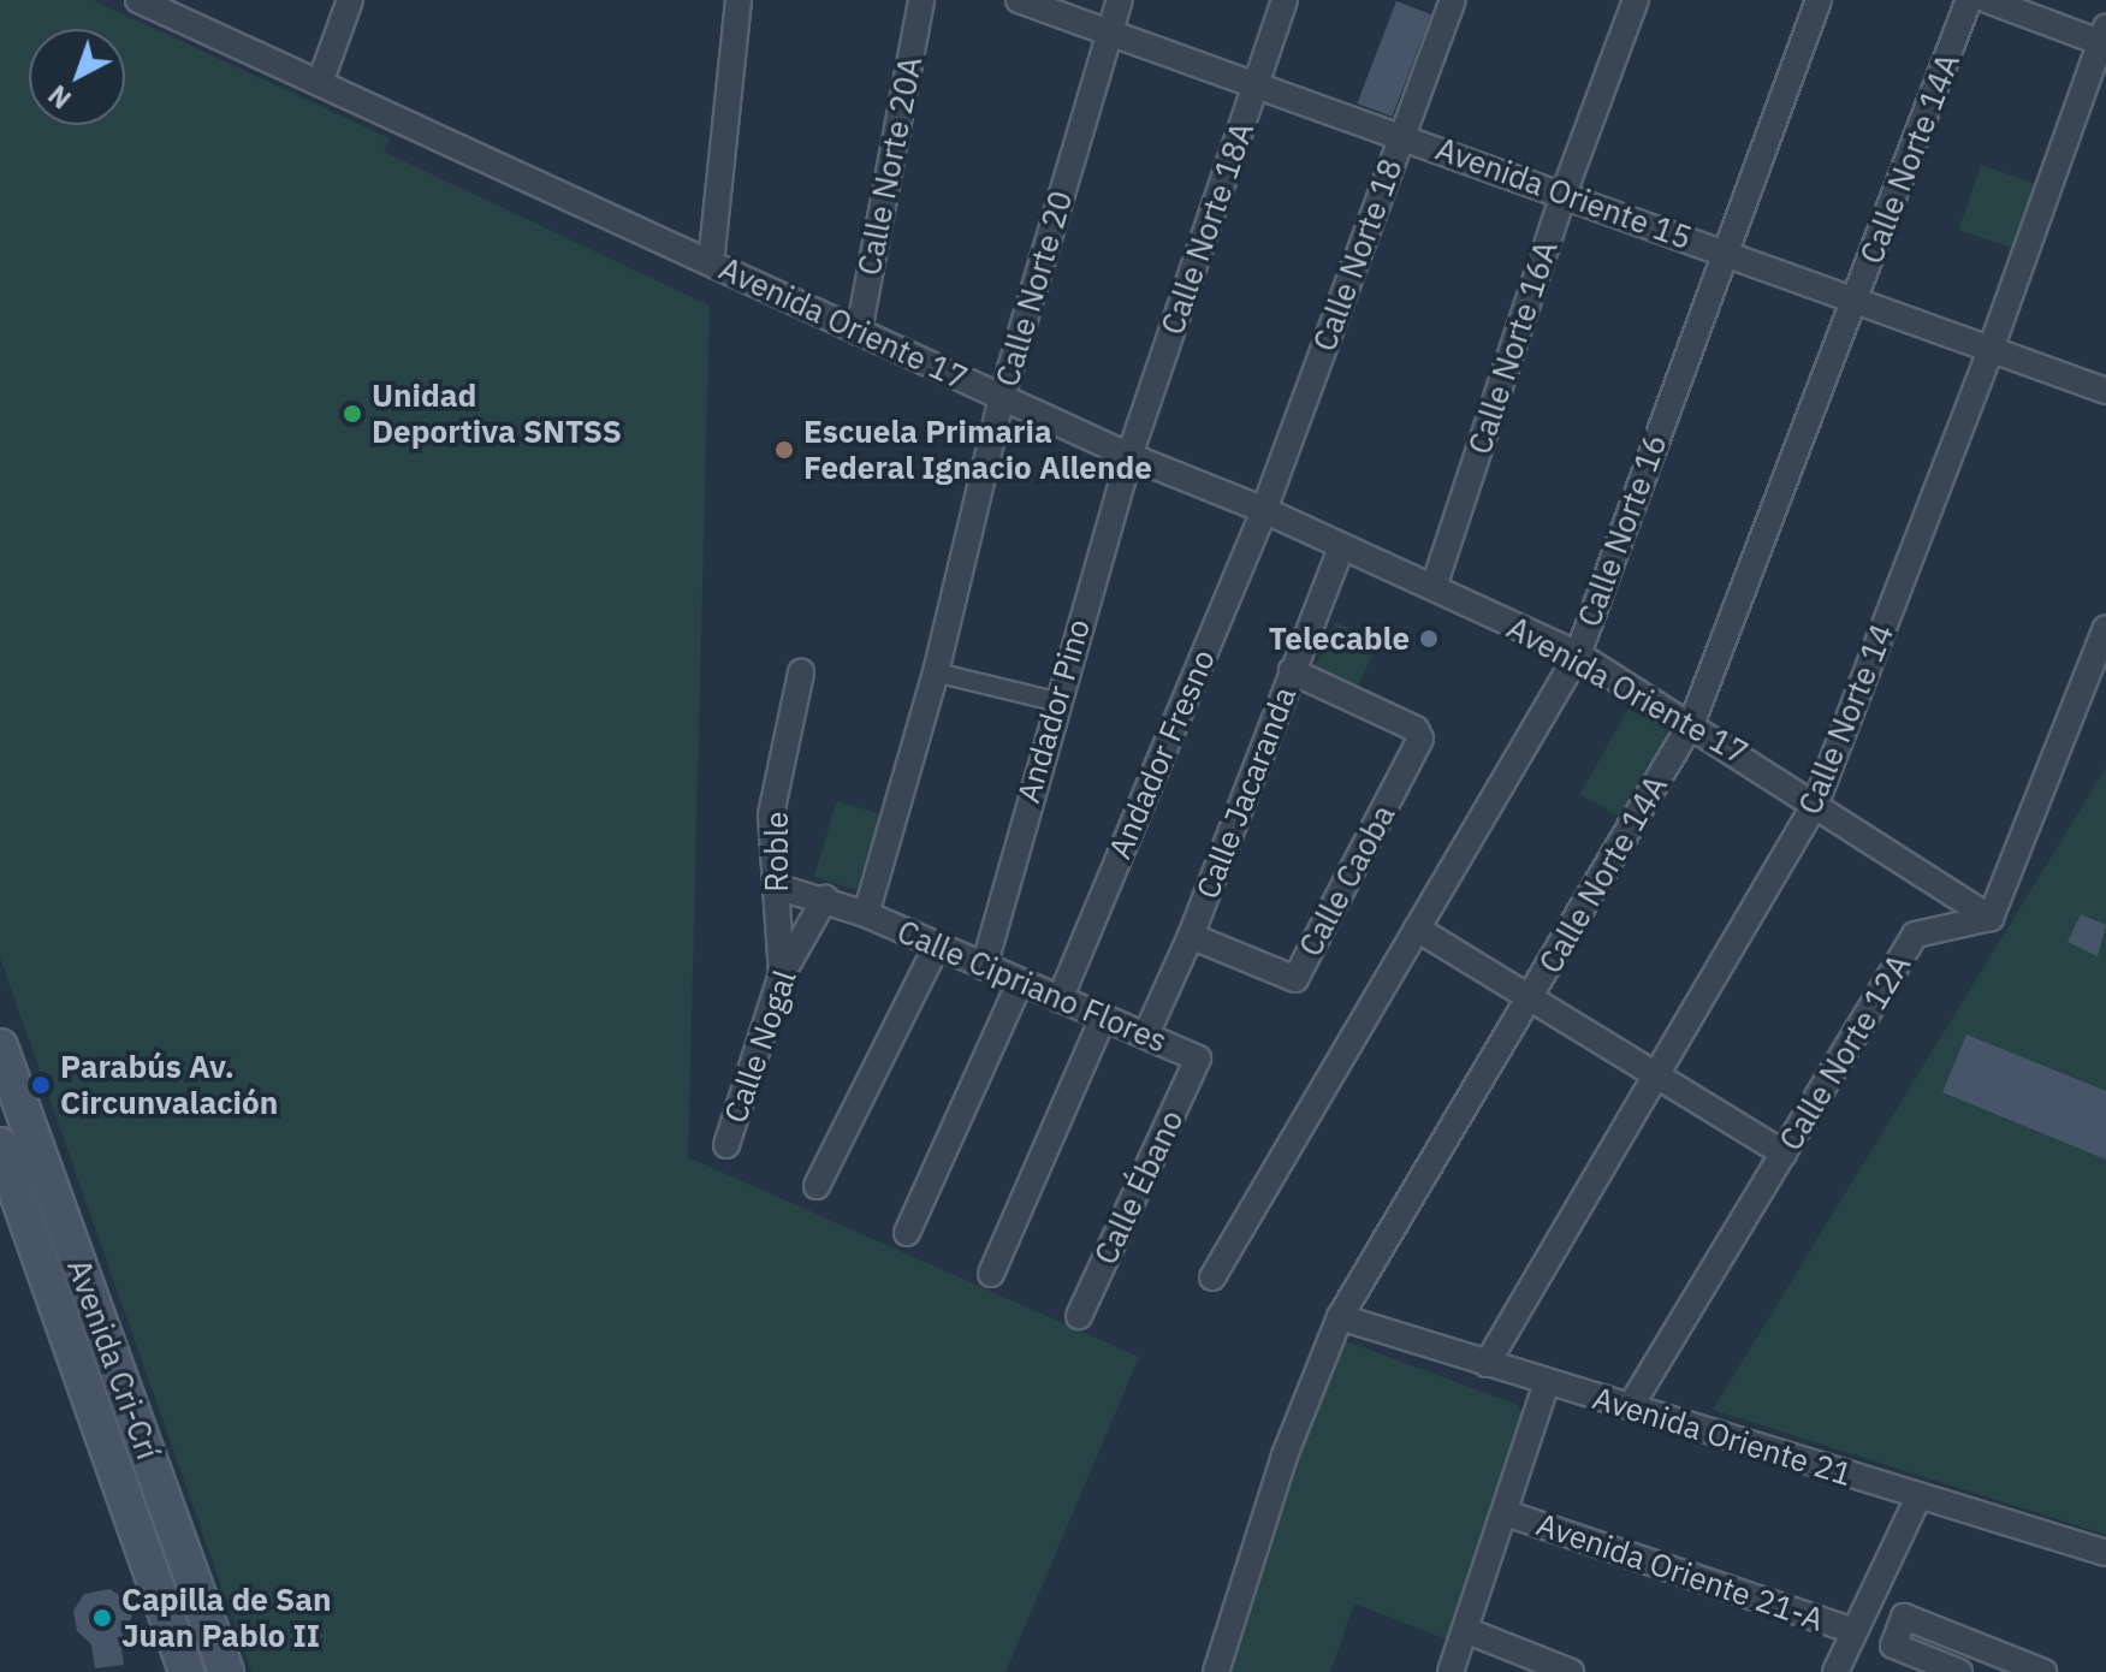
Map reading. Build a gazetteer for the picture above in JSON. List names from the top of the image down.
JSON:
{
  "streets": {
    "main road": ["Avenida Cri-Crí"],
    "street": [
      "Calle Norte 14A",
      "Calle Norte 20A",
      "Avenida Oriente 15",
      "Calle Norte 18A",
      "Calle Norte 18",
      "Calle Norte 20",
      "Avenida Oriente 17",
      "Calle Norte 16A",
      "Calle Norte 16",
      "Andador Pino",
      "Calle Norte 14",
      "Andador Fresno",
      "Calle Jacaranda",
      "Roble",
      "Calle Caoba",
      "Calle Cipriano Flores",
      "Calle Nogal",
      "Calle Norte 12A",
      "Calle Ébano",
      "Avenida Oriente 21",
      "Avenida Oriente 21-A"
    ]
  },
  "crossings": [
    ["Calle Norte 14A", "Avenida Oriente 15"],
    ["Calle Norte 14A", "Avenida Oriente 17"],
    ["Calle Norte 14A", "Avenida Oriente 21"],
    ["Calle Norte 20A", "Avenida Oriente 17"],
    ["Avenida Oriente 15", "Calle Norte 18A"],
    ["Avenida Oriente 15", "Calle Norte 18"],
    ["Avenida Oriente 15", "Calle Norte 20"],
    ["Avenida Oriente 15", "Calle Norte 16A"],
    ["Avenida Oriente 15", "Calle Norte 16"],
    ["Avenida Oriente 15", "Calle Norte 14"],
    ["Calle Norte 18A", "Avenida Oriente 17"],
    ["Calle Norte 18A", "Andador Pino"],
    ["Calle Norte 18", "Avenida Oriente 17"],
    ["Calle Norte 18", "Andador Fresno"],
    ["Calle Norte 20", "Avenida Oriente 17"],
    ["Calle Norte 20", "Calle Cipriano Flores"],
    ["Avenida Oriente 17", "Calle Norte 16A"],
    ["Avenida Oriente 17", "Calle Norte 16"],
    ["Avenida Oriente 17", "Andador Pino"],
    ["Avenida Oriente 17", "Calle Norte 14"],
    ["Avenida Oriente 17", "Andador Fresno"],
    ["Avenida Oriente 17", "Calle Jacaranda"],
    ["Avenida Oriente 17", "Calle Norte 12A"],
    ["Andador Pino", "Calle Cipriano Flores"],
    ["Calle Norte 14", "Avenida Oriente 21"],
    ["Andador Fresno", "Calle Cipriano Flores"],
    ["Calle Jacaranda", "Calle Caoba"],
    ["Calle Jacaranda", "Calle Cipriano Flores"],
    ["Roble", "Calle Cipriano Flores"],
    ["Roble", "Calle Nogal"],
    ["Calle Cipriano Flores", "Calle Nogal"],
    ["Calle Cipriano Flores", "Calle Ébano"],
    ["Calle Norte 12A", "Avenida Oriente 21"]
  ],
  "places": [
    "Unidad Deportiva SNTSS",
    "Escuela Primaria Federal Ignacio Allende",
    "Telecable",
    "Parabús Av. Circunvalación",
    "Capilla de San Juan Pablo II"
  ],
  "north": "bottom left"
}
